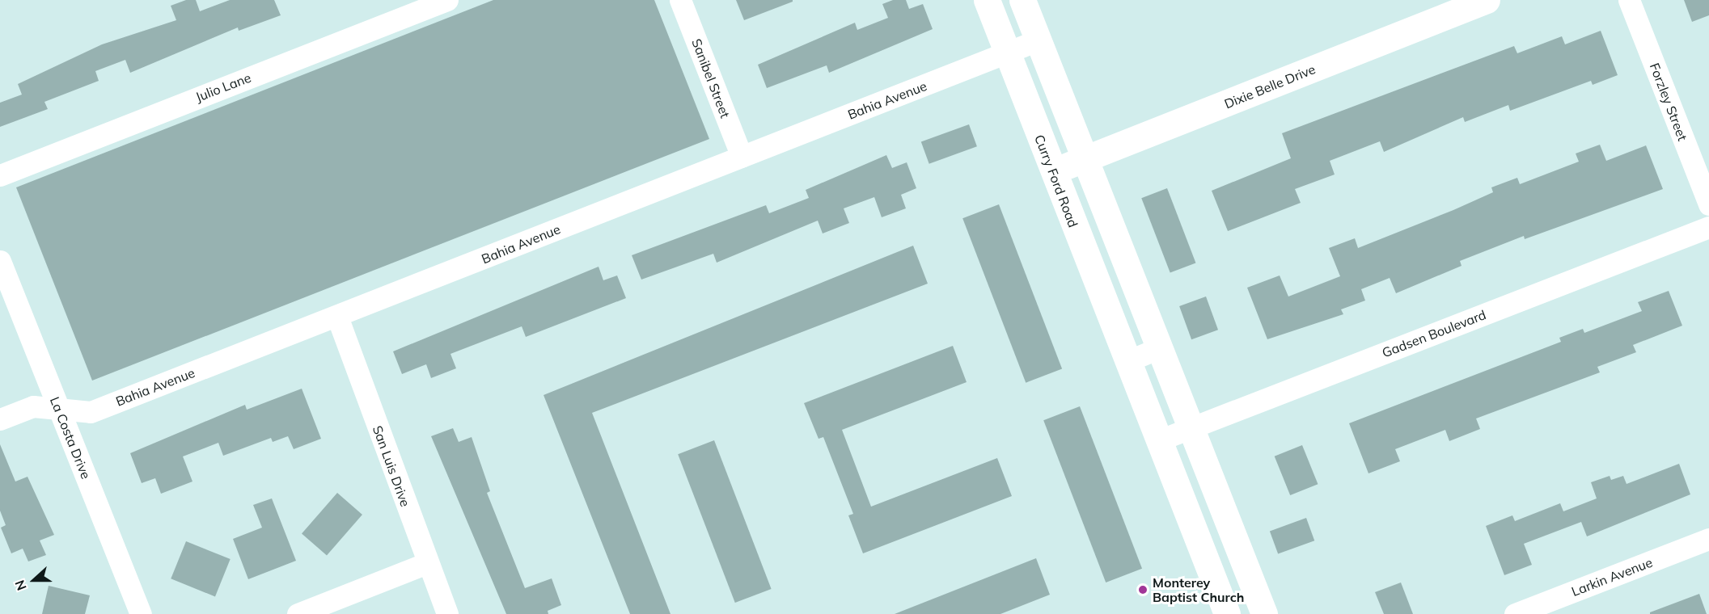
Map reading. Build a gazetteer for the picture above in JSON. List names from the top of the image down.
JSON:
{
  "streets": {
    "main road": ["Dixie Belle Drive", "Curry Ford Road"],
    "street": [
      "Sanibel Street",
      "Julio Lane",
      "Bahia Avenue",
      "Forzley Street",
      "Gadsen Boulevard",
      "La Costa Drive",
      "San Luis Drive",
      "Larkin Avenue"
    ]
  },
  "crossings": [
    ["Sanibel Street", "Bahia Avenue"],
    ["Dixie Belle Drive", "Curry Ford Road"],
    ["Bahia Avenue", "Curry Ford Road"],
    ["Bahia Avenue", "La Costa Drive"],
    ["Bahia Avenue", "San Luis Drive"],
    ["Curry Ford Road", "Gadsen Boulevard"]
  ],
  "places": ["Monterey Baptist Church"],
  "north": "left"
}
